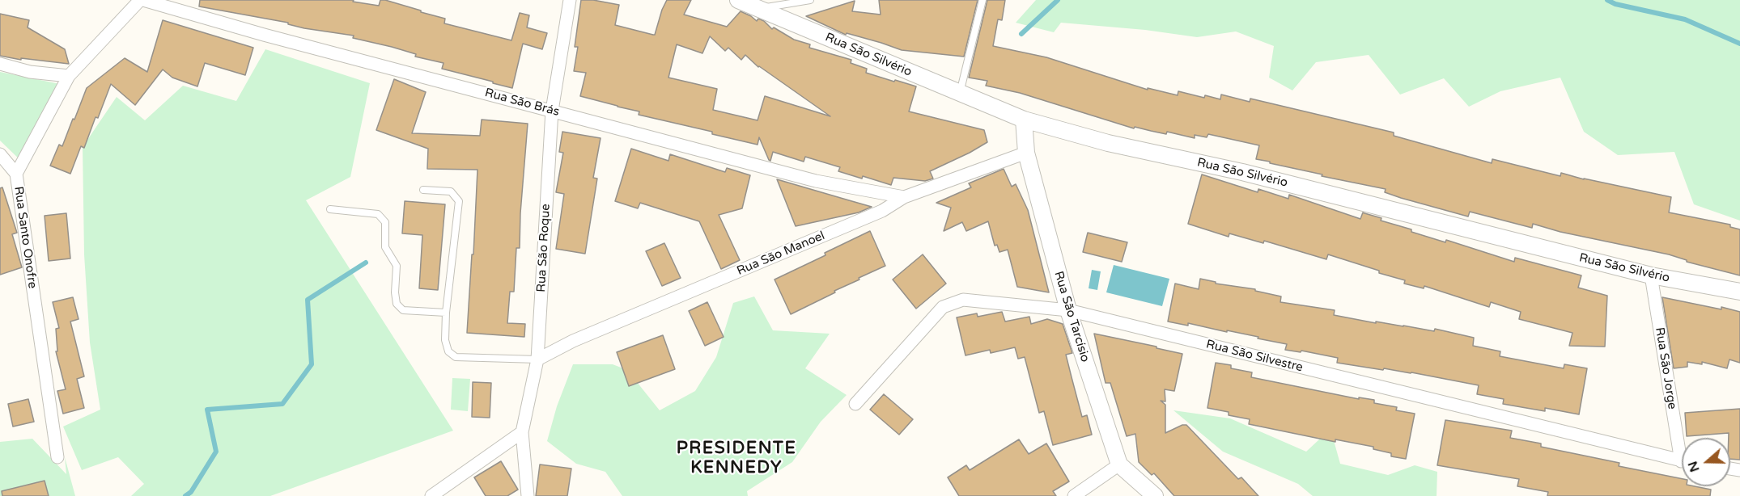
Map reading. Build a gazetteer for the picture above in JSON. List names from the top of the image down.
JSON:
{
  "streets": {
    "street": [
      "Rua São Silvério",
      "Rua São Brás",
      "Rua Santo Onofre",
      "Rua São Roque",
      "Rua São Manoel",
      "Rua São Tarcísio",
      "Rua São Silvestre",
      "Rua São Jorge"
    ]
  },
  "crossings": [
    ["Rua São Silvério", "Rua São Tarcísio"],
    ["Rua São Silvério", "Rua São Jorge"],
    ["Rua São Brás", "Rua Santo Onofre"],
    ["Rua São Brás", "Rua São Roque"],
    ["Rua São Brás", "Rua São Manoel"],
    ["Rua São Roque", "Rua São Manoel"],
    ["Rua São Manoel", "Rua São Tarcísio"],
    ["Rua São Tarcísio", "Rua São Silvestre"]
  ],
  "districts": ["PRESIDENTE KENNEDY"],
  "north": "left"
}
